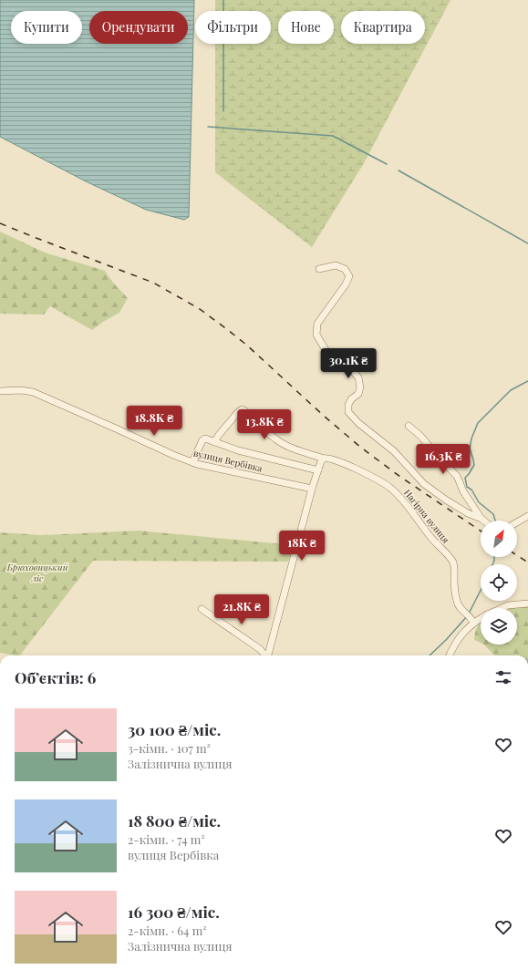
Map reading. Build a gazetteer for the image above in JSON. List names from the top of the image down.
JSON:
{
  "streets": {
    "street": ["вулиця Вербівка", "Нагірна вулиця"]
  },
  "parks": ["Брюховицький ліс"],
  "north": "top right",
  "page": {
    "chip": [
      "Купити",
      "Орендувати",
      "Фільтри",
      "Нове",
      "Квартира"
    ],
    "price": [
      "30.1K ₴",
      "18.8K ₴",
      "13.8K ₴",
      "16.3K ₴",
      "18K ₴",
      "21.8K ₴"
    ],
    "heading": "Об’єктів: 6",
    "list": [
      {
        "name": "30 100 ₴/міс.",
        "note": "3-кімн. · 107 m² · Залізнична вулиця"
      },
      {
        "name": "18 800 ₴/міс.",
        "note": "2-кімн. · 74 m² · вулиця Вербівка"
      },
      {
        "name": "16 300 ₴/міс.",
        "note": "2-кімн. · 64 m² · Залізнична вулиця"
      }
    ]
  }
}
